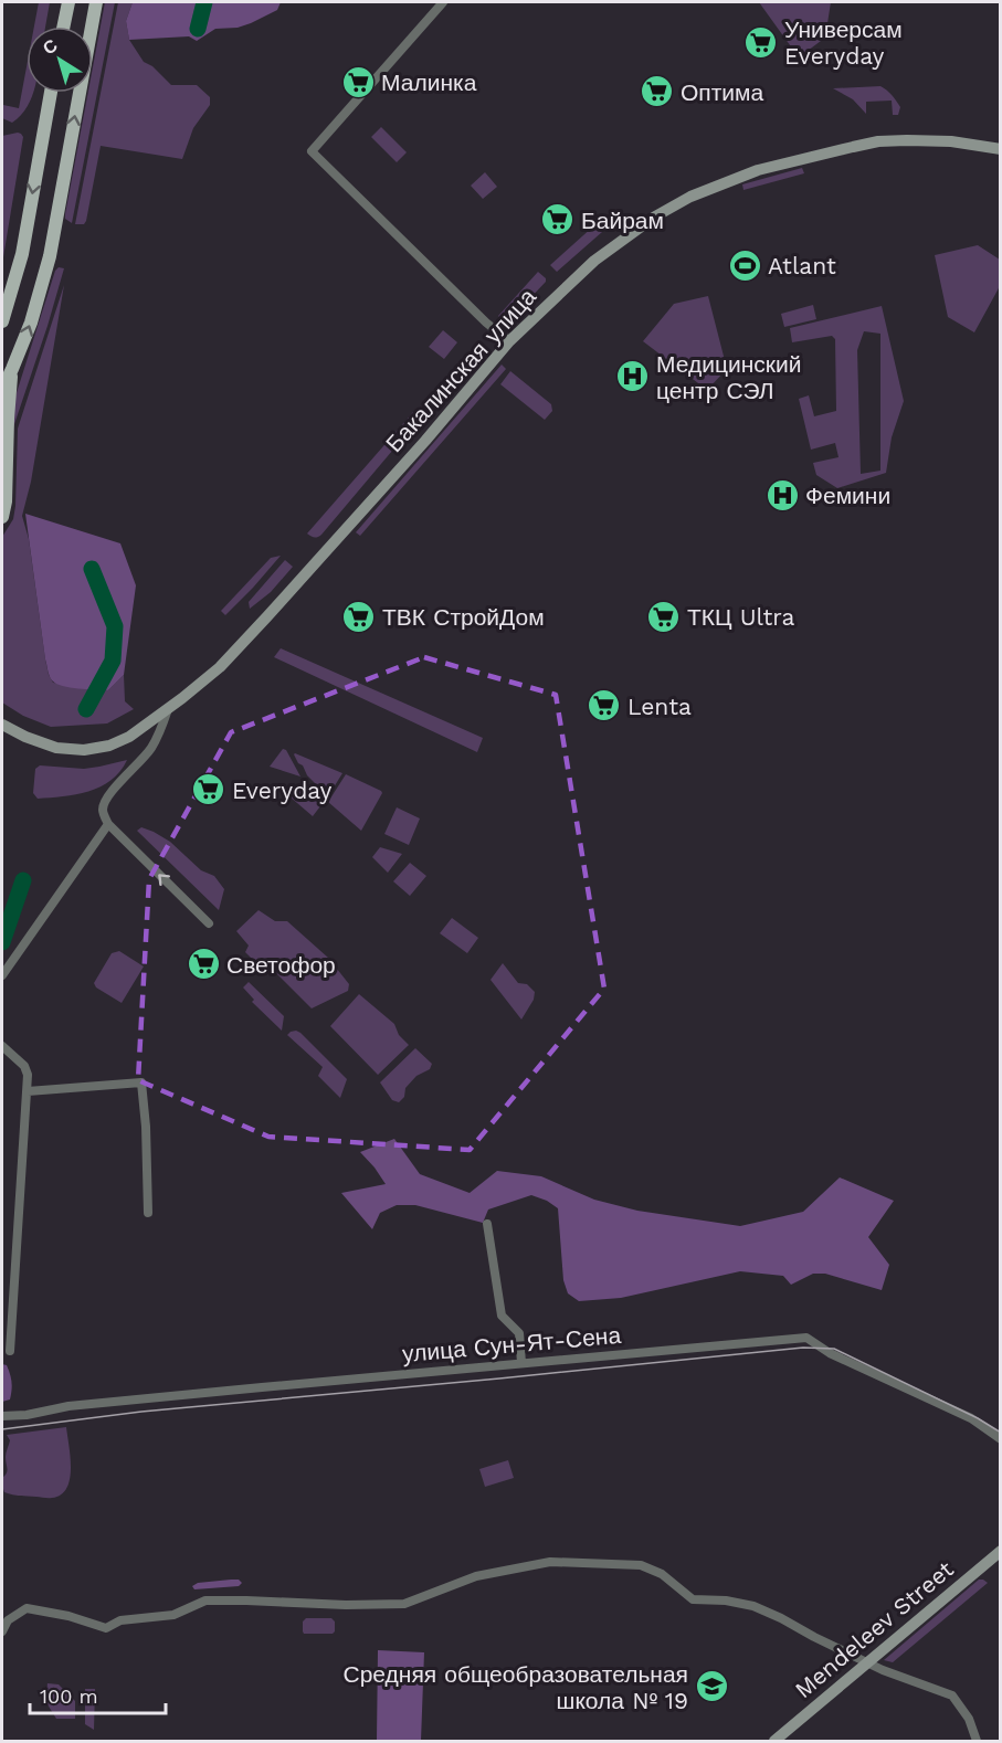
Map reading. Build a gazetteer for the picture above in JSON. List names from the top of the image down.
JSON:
{
  "streets": {
    "main road": ["Бакалинская улица", "Mendeleev Street"],
    "street": ["улица Сун-Ят-Сена"]
  },
  "places": {
    "supermarket": [
      "Универсам Everyday",
      "Малинка",
      "Оптима",
      "Байрам",
      "ТВК СтройДом",
      "ТКЦ Ultra",
      "Lenta",
      "Everyday",
      "Светофор"
    ],
    "sports": ["Atlant"],
    "hospital": ["Медицинский центр СЭЛ", "Фемини"],
    "school or university": ["Средняя общеобразовательная школа № 19"]
  },
  "scale_bar": "100 m",
  "north": "top left"
}
